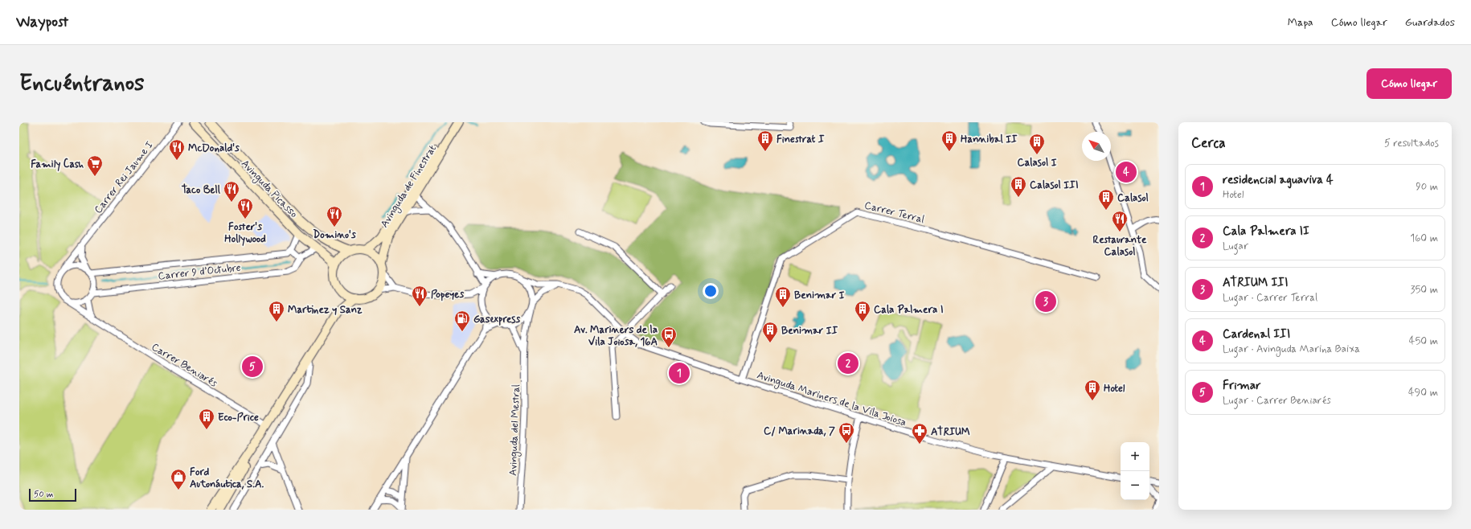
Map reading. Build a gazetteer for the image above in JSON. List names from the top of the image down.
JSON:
{
  "streets": {
    "main road": ["Avinguda de Finestrat", "Avinguda Picasso"],
    "street": [
      "Carrer Rei Jaume I",
      "Carrer Terral",
      "Carrer 9 d’Octubre",
      "Carrer Beniarés",
      "Avinguda Mariners de la Vila Joiosa",
      "Avinguda del Mestral"
    ]
  },
  "crossings": [
    ["Carrer Rei Jaume I", "Carrer 9 d’Octubre"],
    ["Carrer Rei Jaume I", "Carrer Beniarés"],
    ["Avinguda de Finestrat", "Avinguda Picasso"],
    ["Avinguda Picasso", "Carrer 9 d’Octubre"],
    ["Carrer Terral", "Avinguda Mariners de la Vila Joiosa"],
    ["Carrer 9 d’Octubre", "Carrer Beniarés"],
    ["Avinguda Mariners de la Vila Joiosa", "Avinguda del Mestral"]
  ],
  "places": {
    "building": [
      "Finestrat I",
      "Hannibal II",
      "Calasol I",
      "Calasol III",
      "Calasol",
      "Benimar I",
      "Martinez y Sanz",
      "Cala Palmera I",
      "Benimar II",
      "Hotel",
      "Eco-Price"
    ],
    "restaurant": [
      "McDonald's",
      "Taco Bell",
      "Foster's Hollywood",
      "Domino's",
      "Restaurante Calasol",
      "Popeyes"
    ],
    "supermarket": ["Family Cash"],
    "fuel station": ["Gasexpress"],
    "bus stop": ["Av. Mariners de la Vila Joiosa, 16A", "C/ Marinada, 7"],
    "pharmacy": ["ATRIUM"],
    "shop": ["Ford Autonáutica, S.A."]
  },
  "scale_bar": "50 m",
  "north": "top left",
  "page": {
    "header": "Waypost",
    "nav": ["Mapa", "Cómo llegar", "Guardados"],
    "buttons": "Cómo llegar",
    "title": "Encuéntranos",
    "heading": ["Cerca", "5 resultados"],
    "pins": [
      "4",
      "3",
      "2",
      "5",
      "1"
    ],
    "list": [
      {
        "mark": "1",
        "name": "residencial aguaviva 4",
        "note": "Hotel",
        "value": "90 m"
      },
      {
        "mark": "2",
        "name": "Cala Palmera II",
        "note": "Lugar",
        "value": "160 m"
      },
      {
        "mark": "3",
        "name": "ATRIUM III",
        "note": "Lugar · Carrer Terral",
        "value": "350 m"
      },
      {
        "mark": "4",
        "name": "Cardenal III",
        "note": "Lugar · Avinguda Marina Baixa",
        "value": "450 m"
      },
      {
        "mark": "5",
        "name": "Frimar",
        "note": "Lugar · Carrer Beniarés",
        "value": "490 m"
      }
    ],
    "map_buttons": ["+", "−"],
    "scale": "50 m"
  }
}
